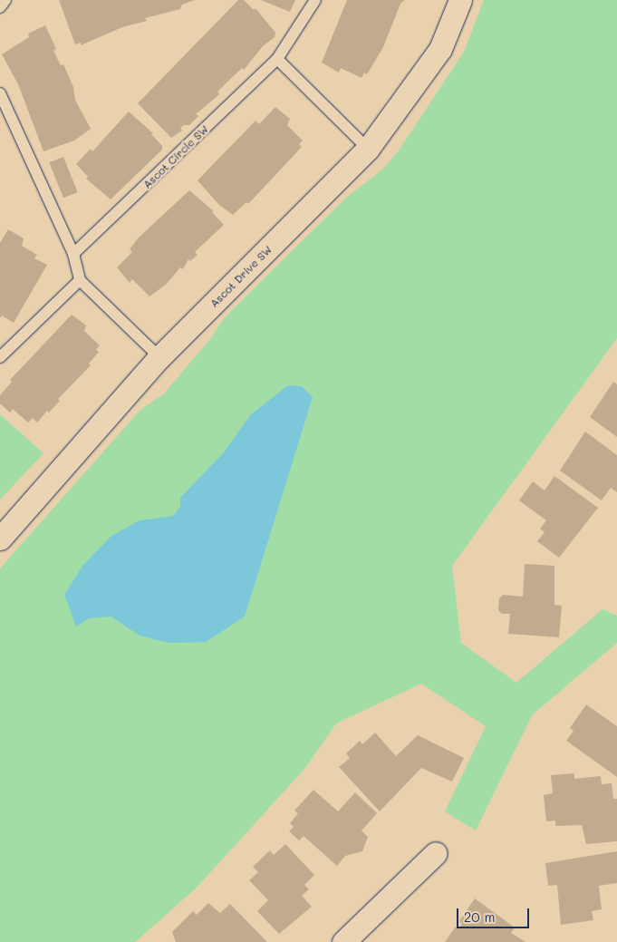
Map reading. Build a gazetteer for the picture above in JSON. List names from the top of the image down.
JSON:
{
  "streets": {
    "street": ["Ascot Drive SW"],
    "lane": ["Ascot Circle SW"]
  },
  "scale_bar": "20 m"
}
